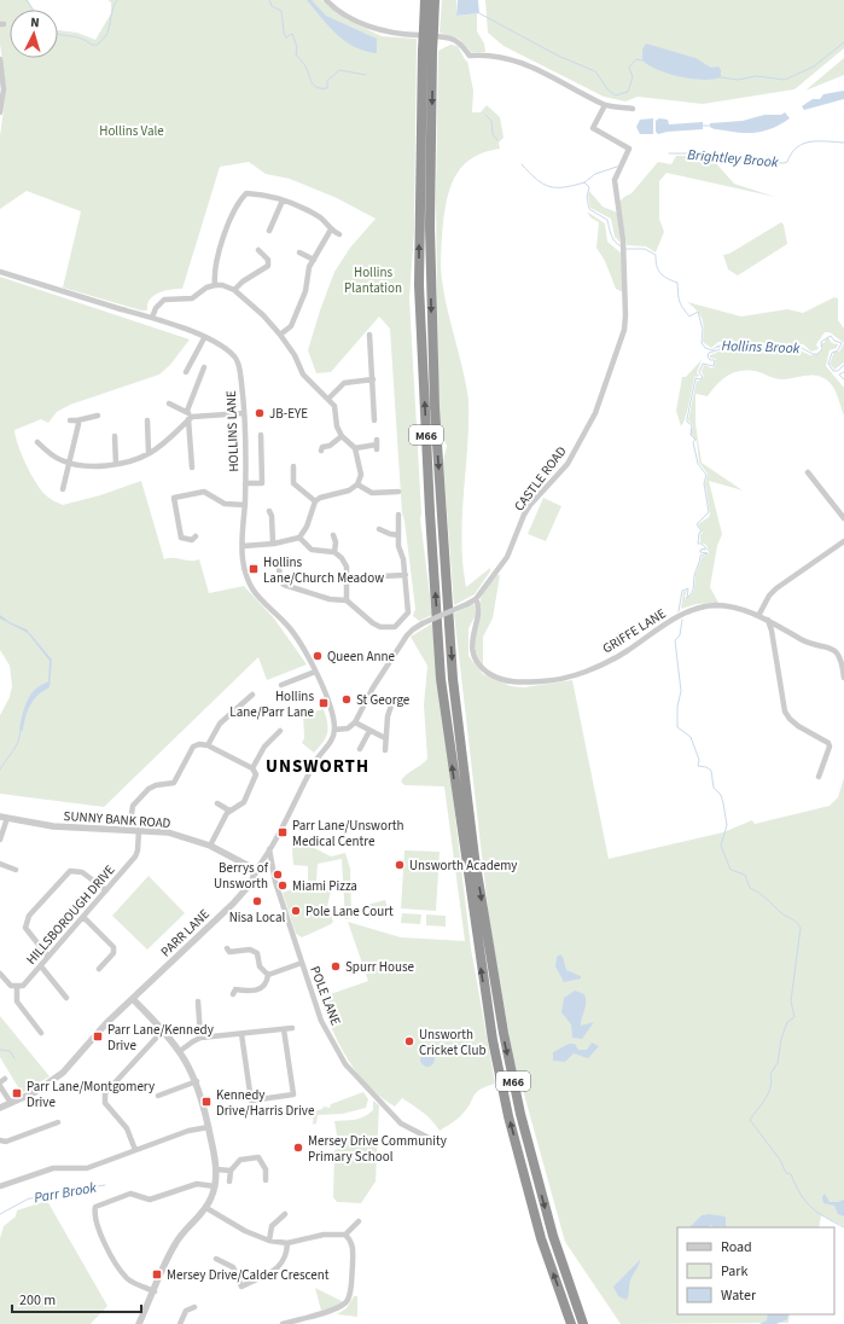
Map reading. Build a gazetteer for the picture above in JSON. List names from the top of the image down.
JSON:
{
  "streets": {
    "highway": ["M66"],
    "street": [
      "HOLLINS LANE",
      "CASTLE ROAD",
      "GRIFFE LANE",
      "SUNNY BANK ROAD",
      "HILLSBOROUGH DRIVE",
      "PARR LANE",
      "POLE LANE"
    ]
  },
  "crossings": [
    ["HOLLINS LANE", "PARR LANE"],
    ["CASTLE ROAD", "GRIFFE LANE"],
    ["SUNNY BANK ROAD", "HILLSBOROUGH DRIVE"],
    ["SUNNY BANK ROAD", "PARR LANE"],
    ["PARR LANE", "POLE LANE"]
  ],
  "districts": ["UNSWORTH"],
  "water": ["Brightley Brook", "Hollins Brook", "Parr Brook"],
  "parks": ["Hollins Vale", "Hollins Plantation"],
  "places": {
    "other": [
      "JB-EYE",
      "Queen Anne",
      "St George",
      "Unsworth Academy",
      "Berrys of Unsworth",
      "Miami Pizza",
      "Nisa Local",
      "Pole Lane Court",
      "Spurr House",
      "Unsworth Cricket Club",
      "Mersey Drive Community Primary School"
    ],
    "transit": [
      "Hollins Lane/Church Meadow",
      "Hollins Lane/Parr Lane",
      "Parr Lane/Unsworth Medical Centre",
      "Parr Lane/Kennedy Drive",
      "Parr Lane/Montgomery Drive",
      "Kennedy Drive/Harris Drive",
      "Mersey Drive/Calder Crescent"
    ]
  },
  "legend": ["Road", "Park", "Water"],
  "scale_bar": "200 m",
  "north": "top"
}
